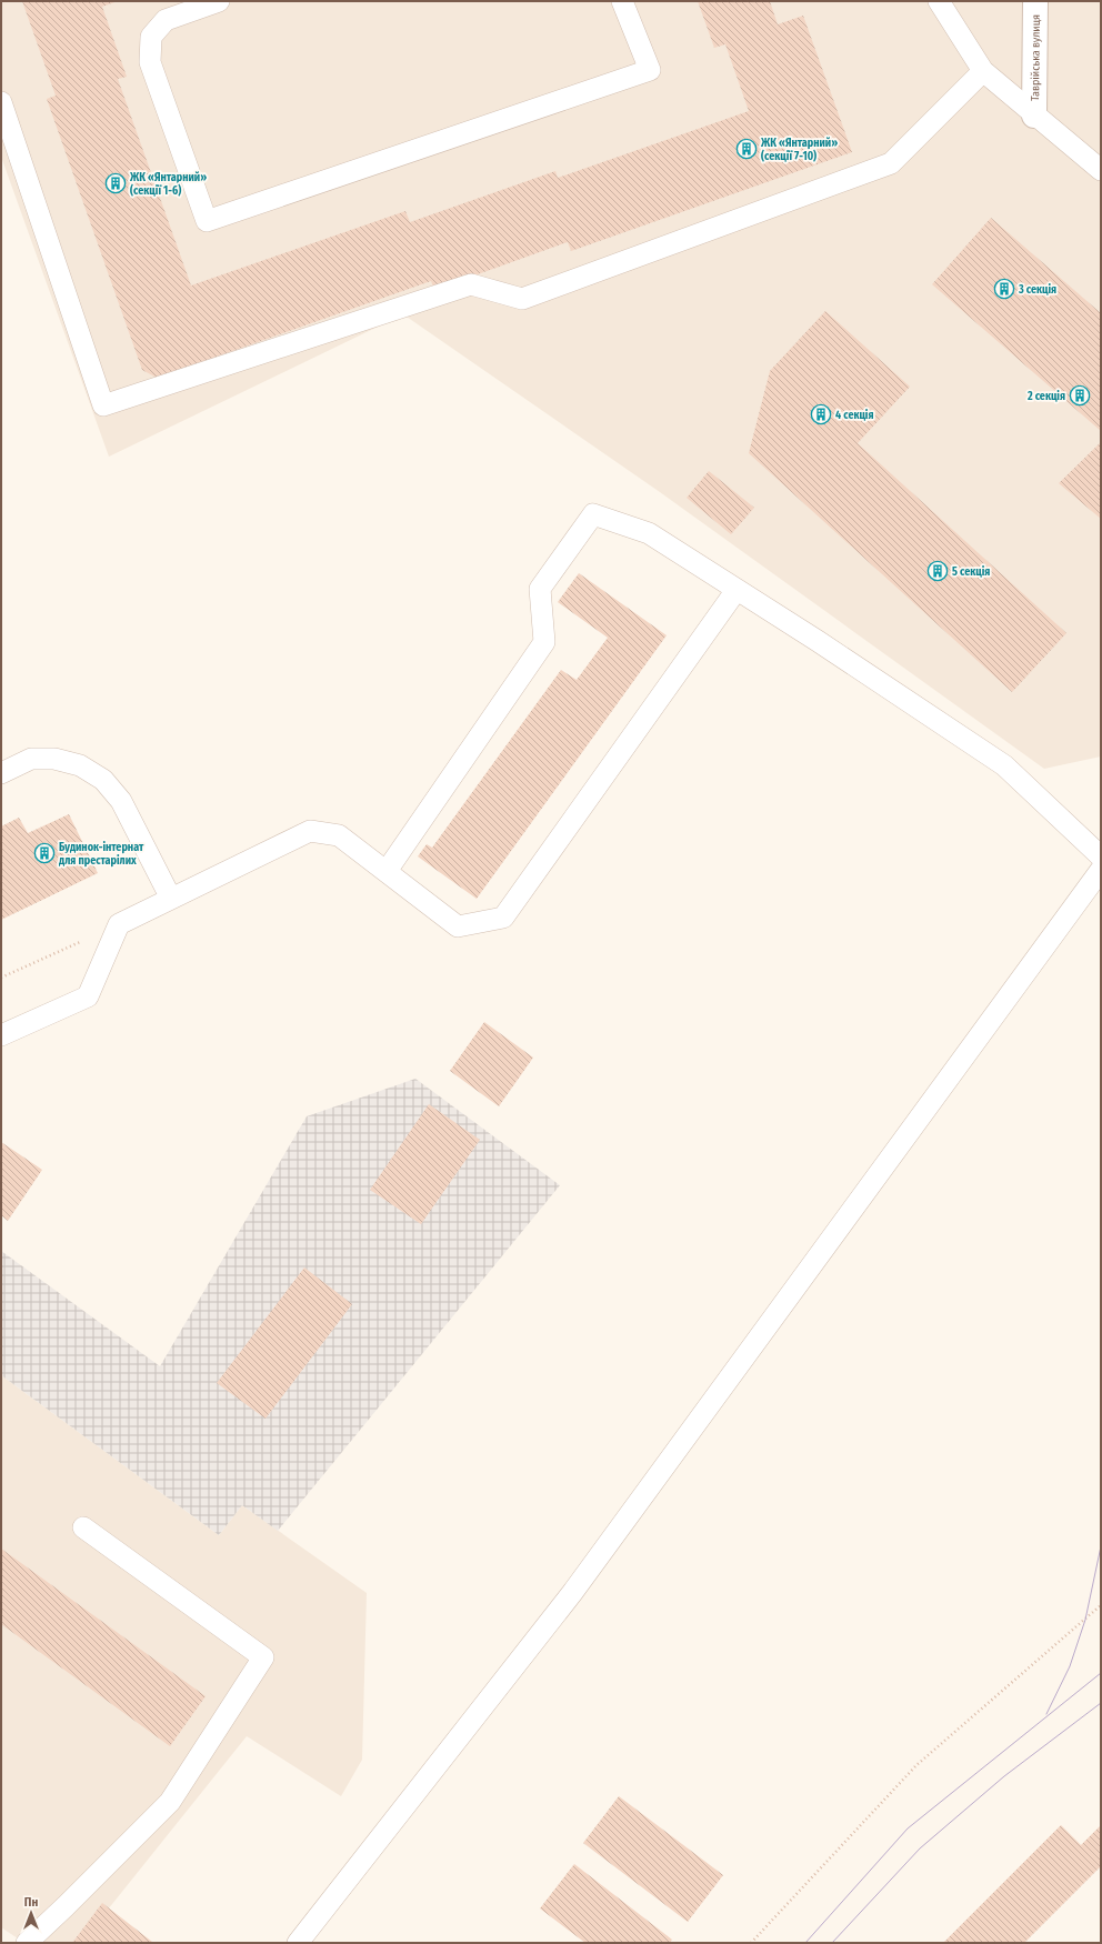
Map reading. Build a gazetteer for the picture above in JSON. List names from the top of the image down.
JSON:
{
  "streets": {
    "street": ["Таврійська вулиця"]
  },
  "places": {
    "building": [
      "ЖК «Янтарний» (секції 7-10)",
      "ЖК «Янтарний» (секції 1-6)",
      "3 секція",
      "2 секція",
      "4 секція",
      "5 секція",
      "Будинок-інтернат для престарілих"
    ]
  },
  "north": "top"
}
